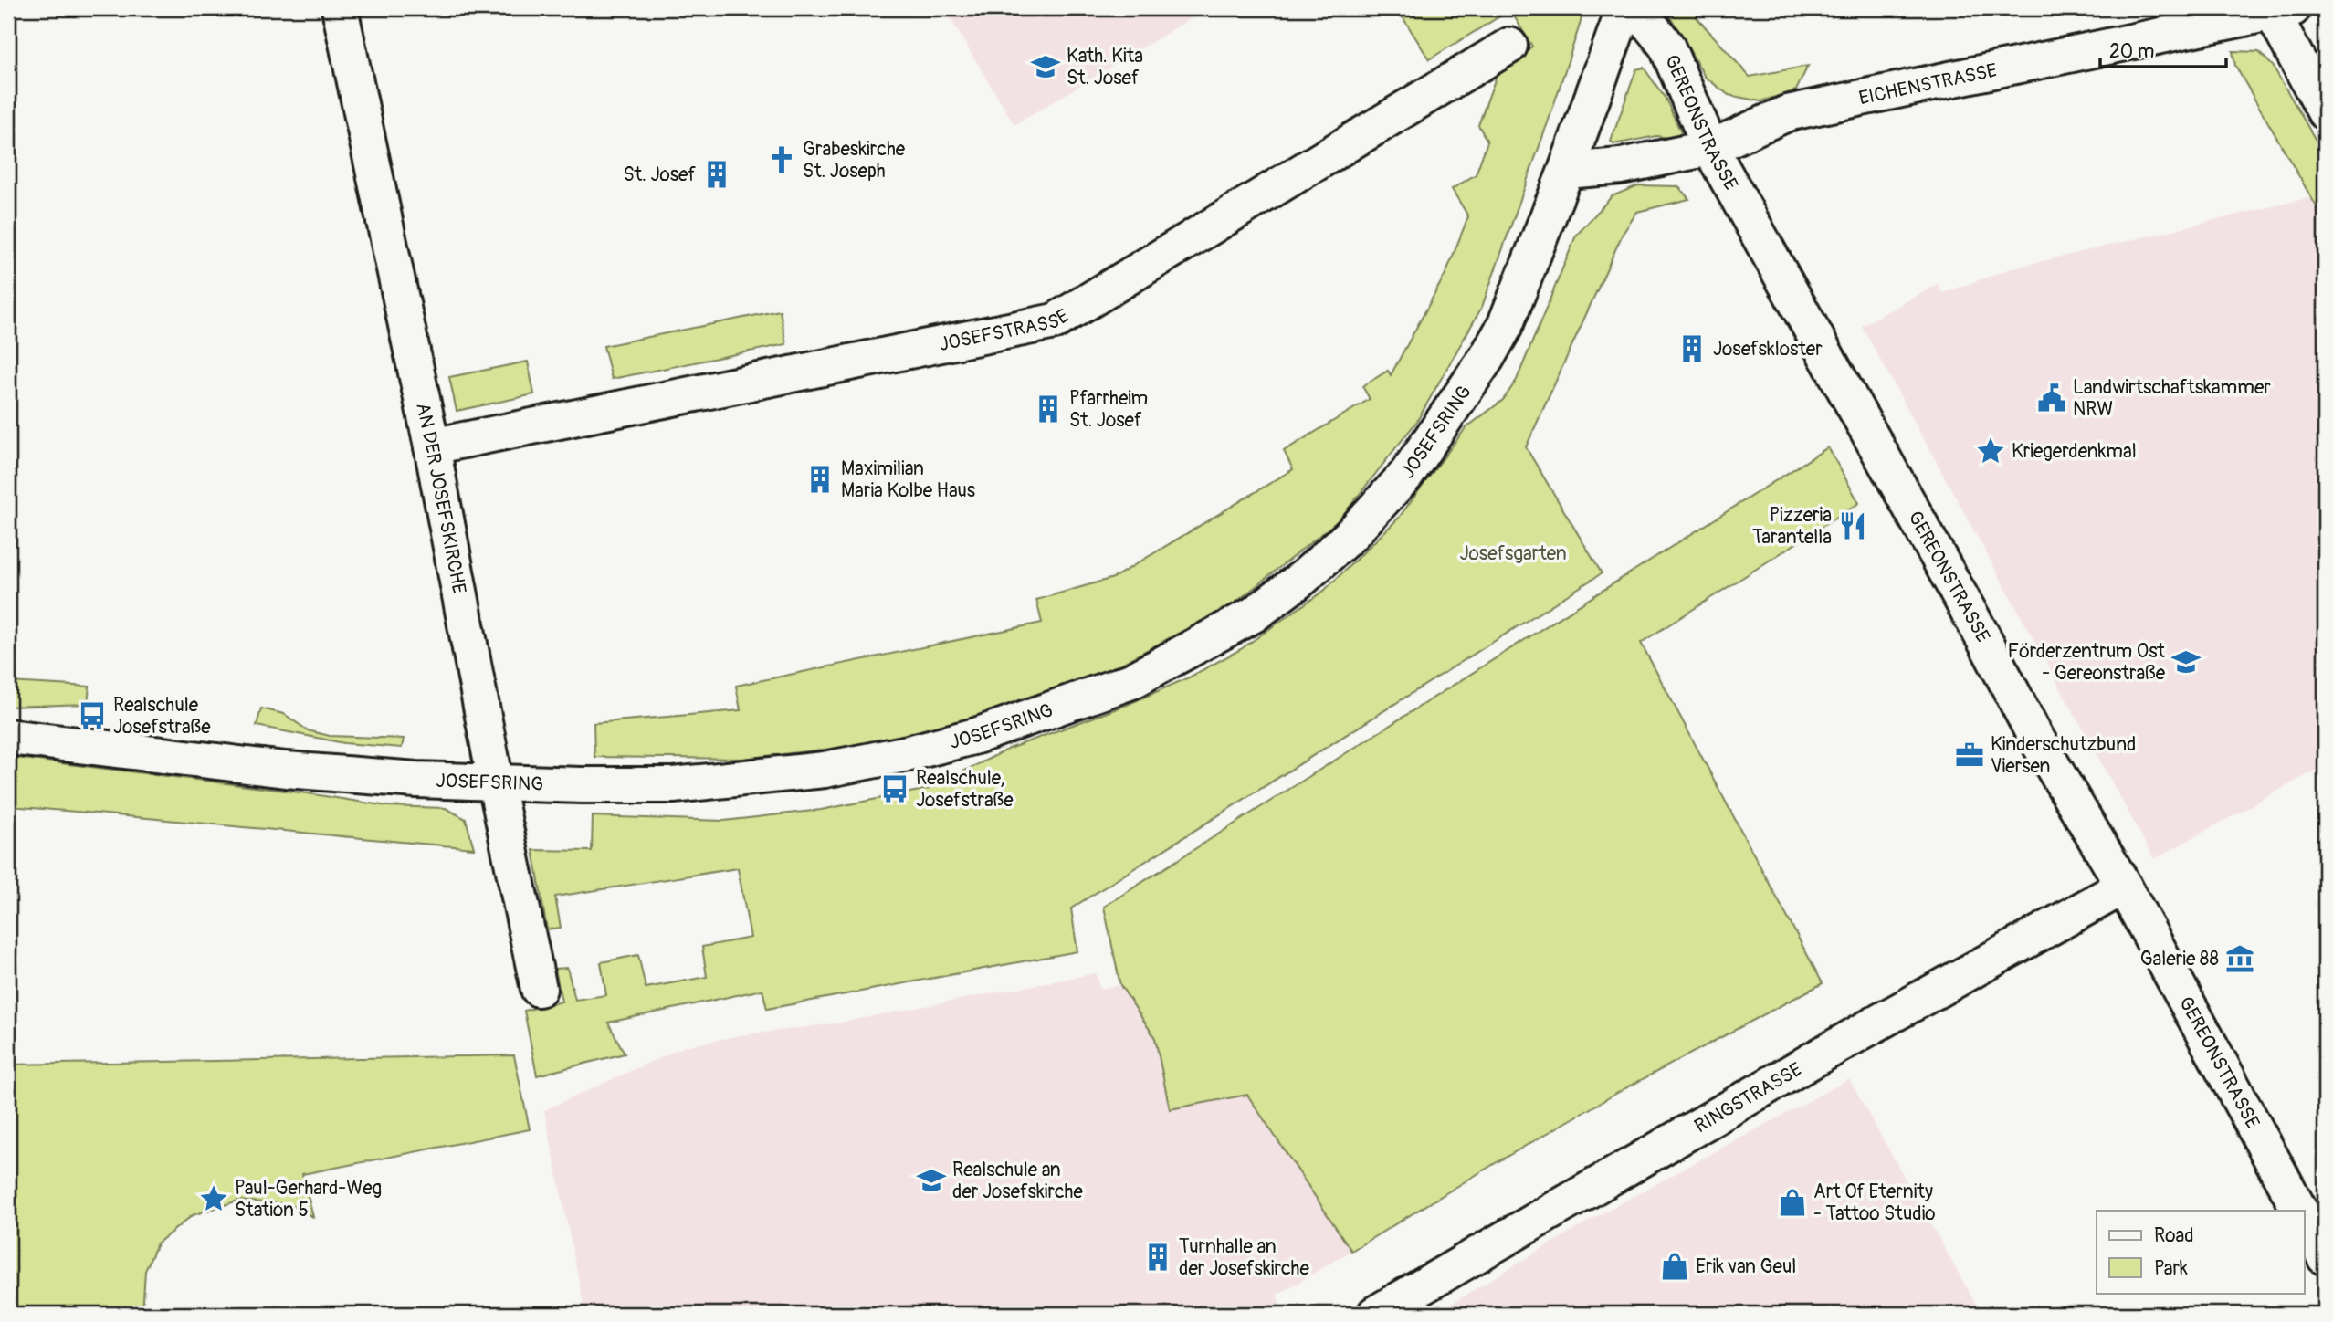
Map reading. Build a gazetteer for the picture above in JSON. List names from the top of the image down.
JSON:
{
  "streets": {
    "street": [
      "EICHENSTRASSE",
      "GEREONSTRASSE",
      "JOSEFSTRASSE",
      "JOSEFSRING",
      "AN DER JOSEFSKIRCHE",
      "RINGSTRASSE"
    ]
  },
  "crossings": [
    ["EICHENSTRASSE", "GEREONSTRASSE"],
    ["EICHENSTRASSE", "JOSEFSRING"],
    ["GEREONSTRASSE", "RINGSTRASSE"],
    ["JOSEFSTRASSE", "AN DER JOSEFSKIRCHE"],
    ["JOSEFSRING", "AN DER JOSEFSKIRCHE"]
  ],
  "parks": ["Josefsgarten"],
  "places": {
    "school or university": ["Kath. Kita St. Josef", "Förderzentrum Ost - Gereonstraße", "Realschule an der Josefskirche"],
    "church": ["Grabeskirche St. Joseph"],
    "building": [
      "St. Josef",
      "Josefskloster",
      "Pfarrheim St. Josef",
      "Maximilian Maria Kolbe Haus",
      "Turnhalle an der Josefskirche"
    ],
    "public building": ["Landwirtschaftskammer NRW"],
    "place": ["Kriegerdenkmal", "Paul-Gerhard-Weg Station 5"],
    "restaurant": ["Pizzeria Tarantella"],
    "bus stop": ["Realschule Josefstraße", "Realschule, Josefstraße"],
    "office": ["Kinderschutzbund Viersen"],
    "museum": ["Galerie 88"],
    "shop": ["Art Of Eternity - Tattoo Studio", "Erik van Geul"]
  },
  "legend": ["Road", "Park"],
  "scale_bar": "20 m"
}
